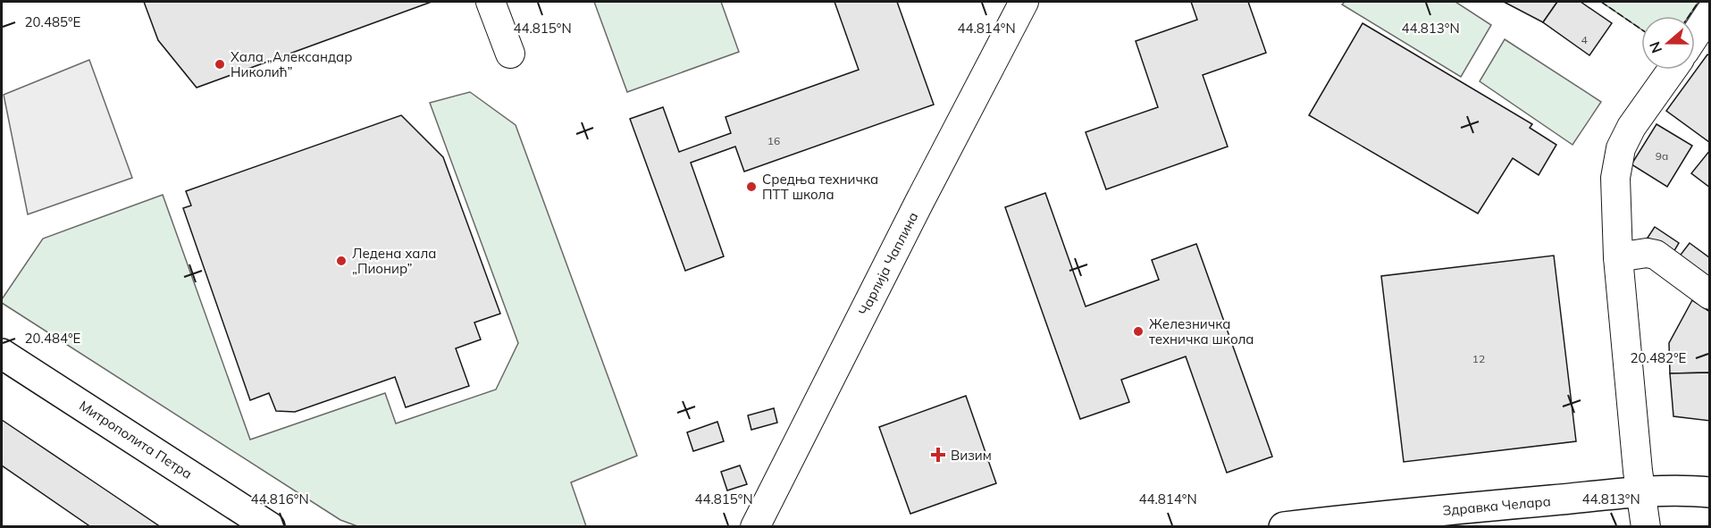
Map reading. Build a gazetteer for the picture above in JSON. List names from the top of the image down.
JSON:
{
  "streets": {
    "main road": ["Митрополита Петра", "Здравка Челара"],
    "street": ["Чарлија Чаплина"]
  },
  "places": {
    "other": [
      "Хала „Александар Николић”",
      "Средња техничка ПТТ школа",
      "Ледена хала „Пионир”",
      "Железничка техничка школа"
    ],
    "health": ["Визим"]
  },
  "house_numbers": [
    "4",
    "16",
    "9a",
    "12"
  ],
  "north": "left",
  "coordinates": [
    "20.485°E",
    "44.815°N",
    "44.814°N",
    "44.813°N",
    "20.484°E",
    "20.482°E",
    "44.816°N"
  ]
}
